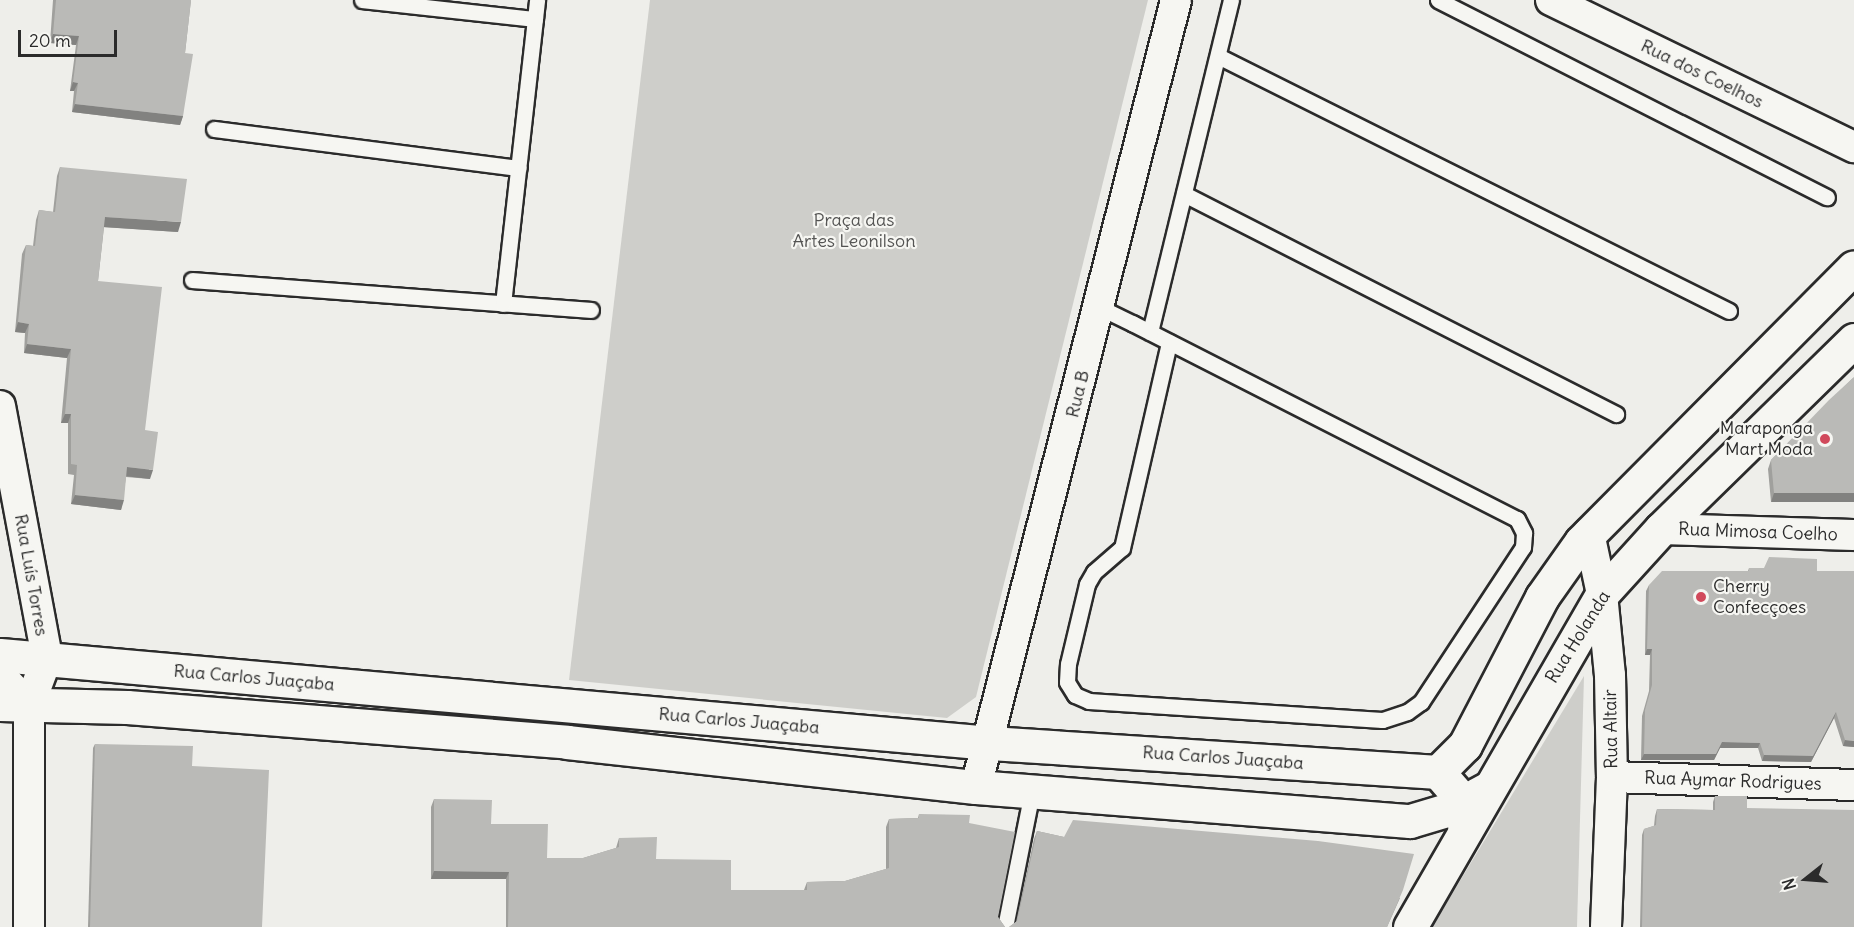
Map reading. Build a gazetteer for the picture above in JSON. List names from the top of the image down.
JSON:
{
  "streets": {
    "street": [
      "Rua dos Coelhos",
      "Rua B",
      "Rua Mimosa Coelho",
      "Rua Luís Torres",
      "Rua Holanda",
      "Rua Carlos Juaçaba",
      "Rua Altair",
      "Rua Aymar Rodrigues"
    ]
  },
  "crossings": [
    ["Rua B", "Rua Carlos Juaçaba"],
    ["Rua Mimosa Coelho", "Rua Holanda"],
    ["Rua Luís Torres", "Rua Carlos Juaçaba"],
    ["Rua Holanda", "Rua Carlos Juaçaba"],
    ["Rua Holanda", "Rua Altair"],
    ["Rua Altair", "Rua Aymar Rodrigues"]
  ],
  "parks": ["Praça das Artes Leonilson"],
  "places": ["Maraponga Mart Moda", "Cherry Confecçoes"],
  "scale_bar": "20 m",
  "north": "left"
}
